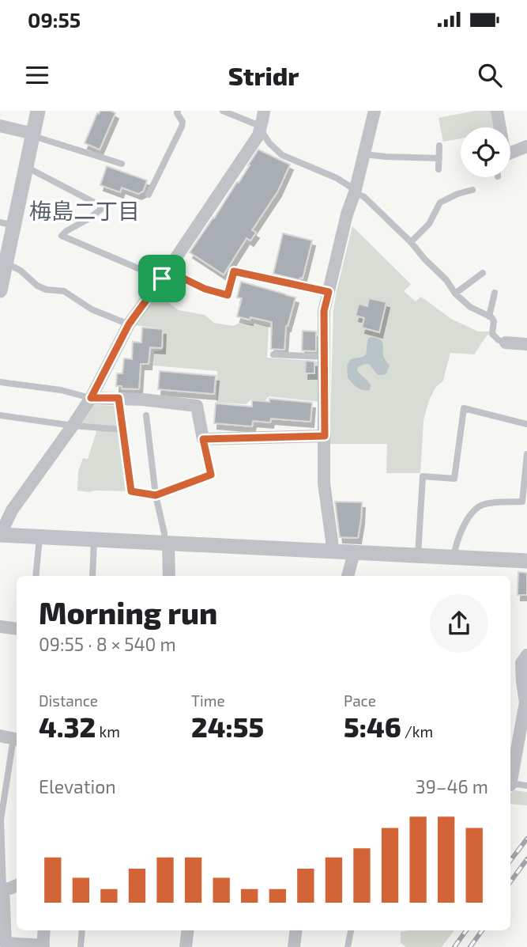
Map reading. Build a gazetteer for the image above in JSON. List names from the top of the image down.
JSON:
{
  "districts": ["梅島二丁目"],
  "page": {
    "status": "09:55",
    "header": "Stridr",
    "heading": ["Morning run", "09:55 · 8 × 540 m"],
    "stats": [
      ["Distance", "4.32 km"],
      ["Time", "24:55"],
      ["Pace", "5:46 /km"]
    ],
    "chart": ["Elevation", "39–46 m"]
  }
}
